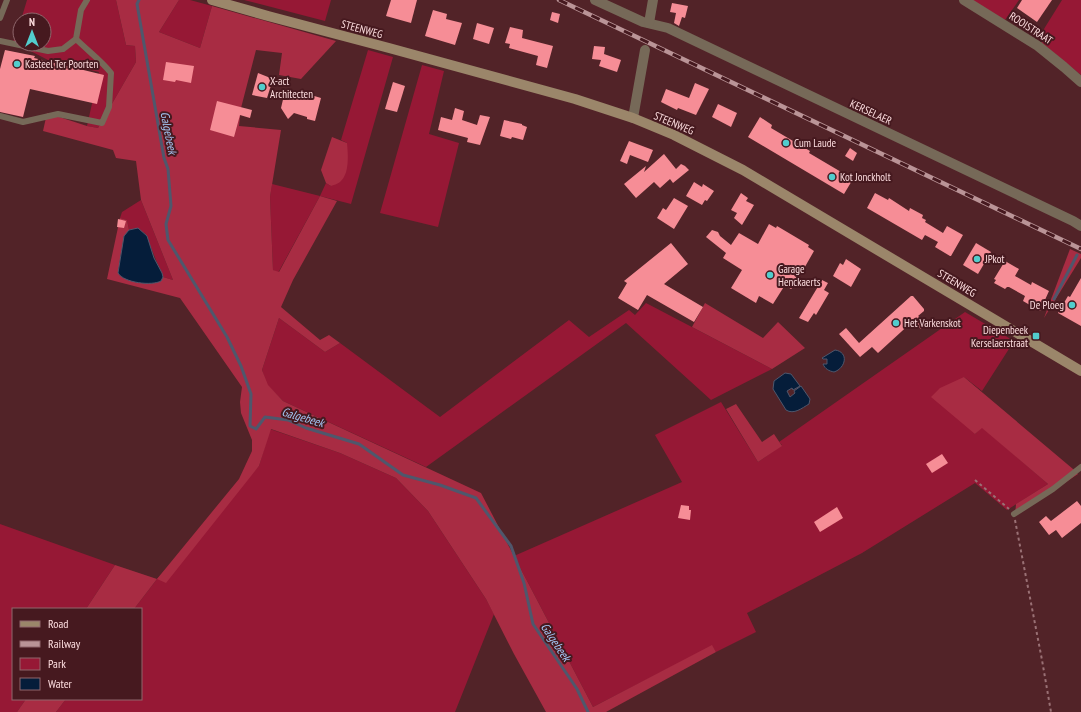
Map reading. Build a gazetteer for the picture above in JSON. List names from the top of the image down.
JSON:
{
  "streets": {
    "main road": ["STEENWEG"],
    "street": ["ROOISTRAAT", "KERSELAER"]
  },
  "water": ["Galgebeek"],
  "places": {
    "other": [
      "Kasteel Ter Poorten",
      "X-act Architecten",
      "Cum Laude",
      "Kot Jonckholt",
      "JPkot",
      "Garage Henckaerts",
      "De Ploeg",
      "Het Varkenskot"
    ],
    "transit": ["Diepenbeek Kerselaerstraat"]
  },
  "legend": [
    "Road",
    "Railway",
    "Park",
    "Water"
  ],
  "north": "top"
}
